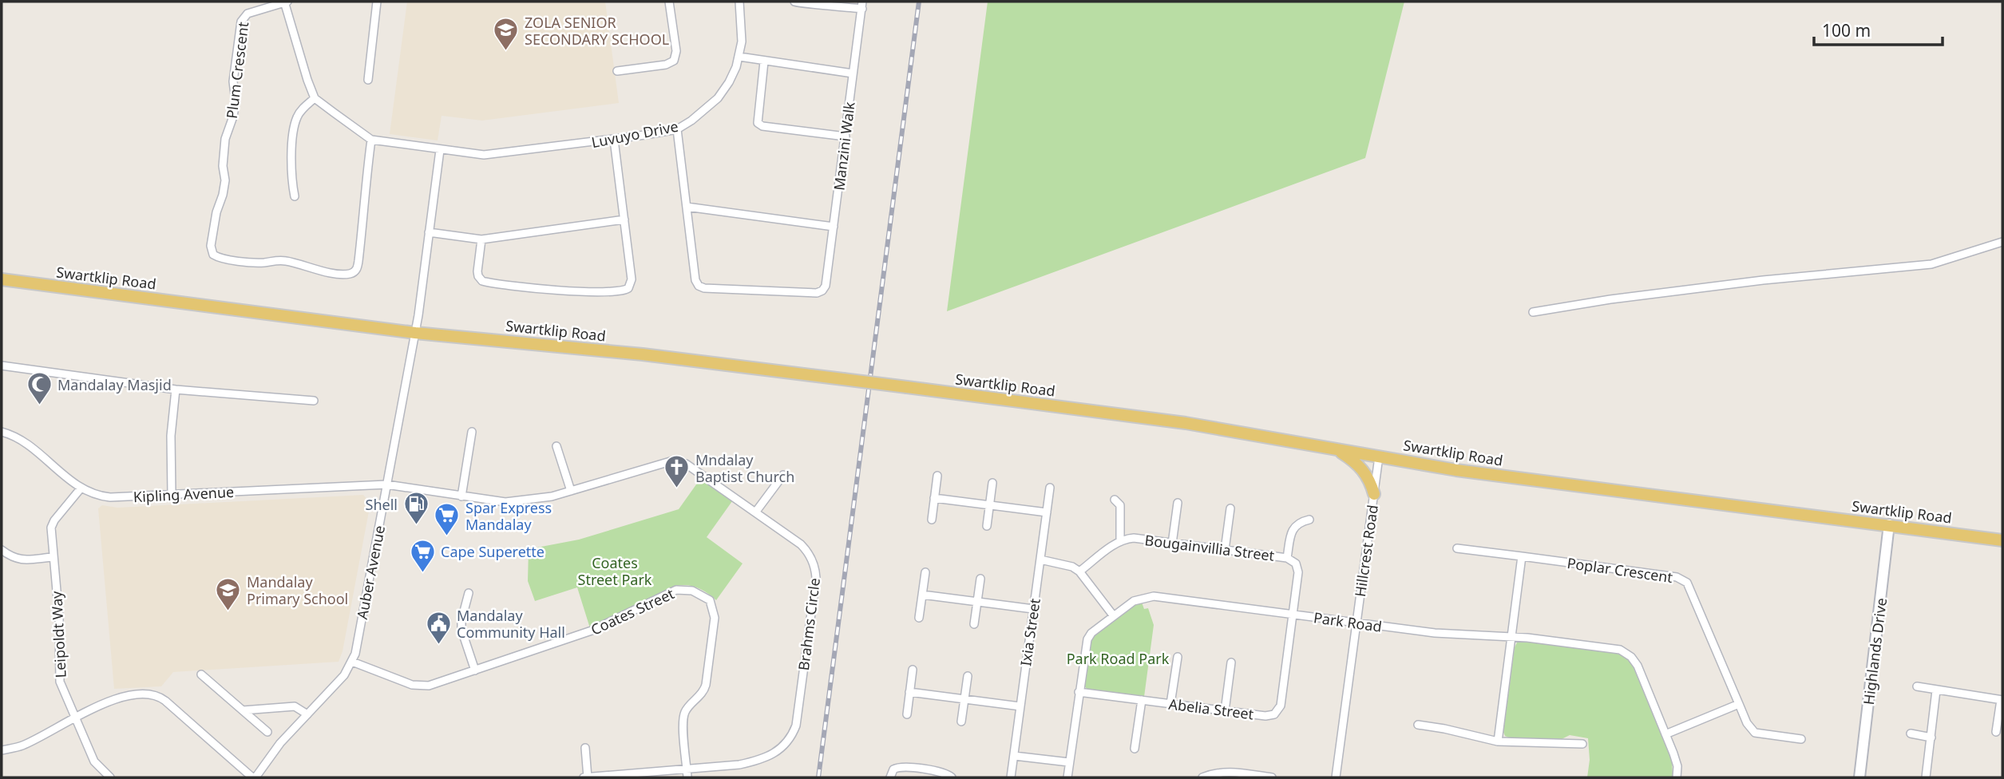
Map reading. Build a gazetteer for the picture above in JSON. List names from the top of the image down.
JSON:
{
  "streets": {
    "main road": ["Swartklip Road", "Highlands Drive"],
    "street": [
      "Plum Crescent",
      "Luvuyo Drive",
      "Manzini Walk",
      "Kipling Avenue",
      "Bougainvillia Street",
      "Hillcrest Road",
      "Poplar Crescent",
      "Auber Avenue",
      "Coates Street",
      "Park Road",
      "Brahms Circle",
      "Ixia Street",
      "Leipoldt Way",
      "Abelia Street"
    ]
  },
  "crossings": [
    ["Plum Crescent", "Luvuyo Drive"],
    ["Luvuyo Drive", "Auber Avenue"],
    ["Swartklip Road", "Hillcrest Road"],
    ["Swartklip Road", "Auber Avenue"],
    ["Swartklip Road", "Highlands Drive"],
    ["Kipling Avenue", "Auber Avenue"],
    ["Kipling Avenue", "Brahms Circle"],
    ["Kipling Avenue", "Leipoldt Way"],
    ["Bougainvillia Street", "Park Road"],
    ["Bougainvillia Street", "Abelia Street"],
    ["Hillcrest Road", "Park Road"],
    ["Auber Avenue", "Coates Street"],
    ["Auber Avenue", "Brahms Circle"],
    ["Coates Street", "Brahms Circle"],
    ["Park Road", "Abelia Street"]
  ],
  "parks": ["Coates Street Park", "Park Road Park"],
  "places": {
    "school or university": ["ZOLA SENIOR SECONDARY SCHOOL", "Mandalay Primary School"],
    "mosque": ["Mandalay Masjid"],
    "church": ["Mndalay Baptist Church"],
    "fuel station": ["Shell"],
    "supermarket": ["Spar Express Mandalay", "Cape Superette"],
    "public building": ["Mandalay Community Hall"]
  },
  "scale_bar": "100 m"
}
